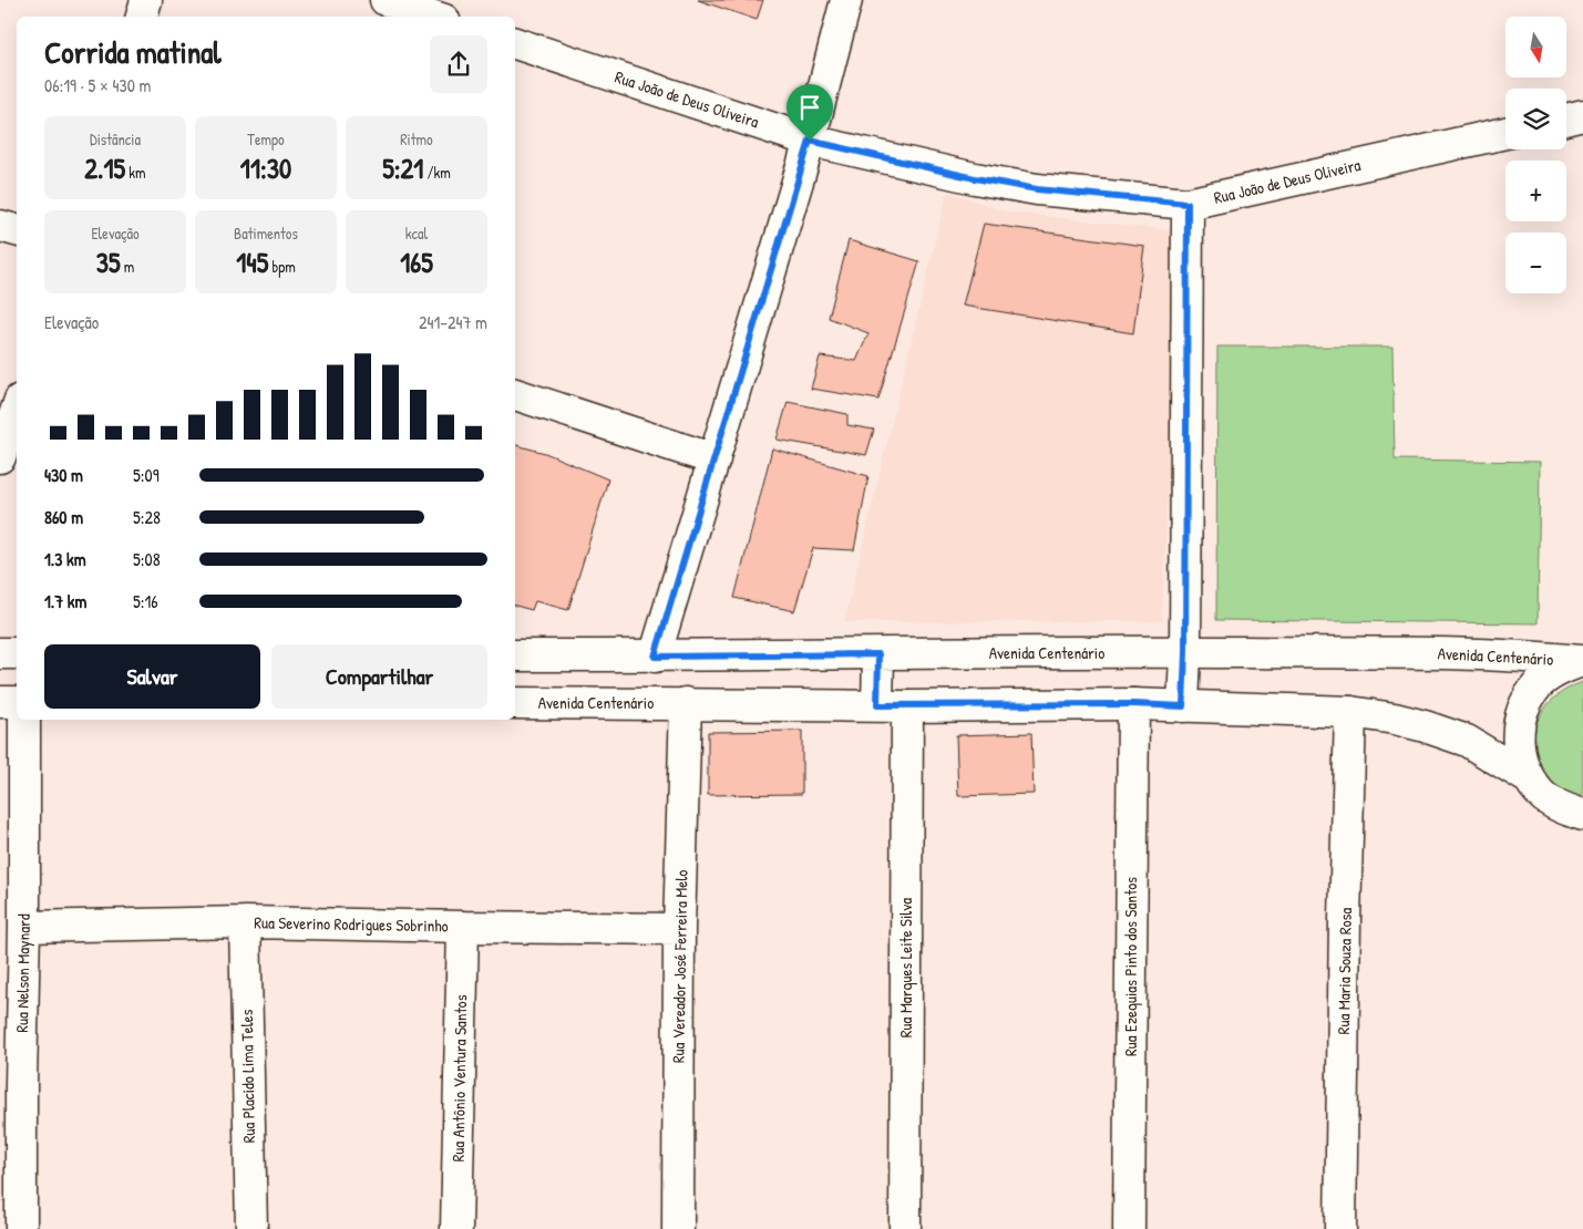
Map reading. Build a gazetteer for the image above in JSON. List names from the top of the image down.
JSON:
{
  "streets": {
    "street": [
      "Rua João de Deus Oliveira",
      "Avenida Centenário",
      "Rua Severino Rodrigues Sobrinho",
      "Rua Vereador José Ferreira Melo",
      "Rua Ezequias Pinto dos Santos",
      "Rua Marques Leite Silva",
      "Rua Maria Souza Rosa",
      "Rua Nelson Maynard",
      "Rua Placido Lima Teles",
      "Rua Antônio Ventura Santos"
    ]
  },
  "crossings": [
    ["Avenida Centenário", "Rua Vereador José Ferreira Melo"],
    ["Avenida Centenário", "Rua Ezequias Pinto dos Santos"],
    ["Avenida Centenário", "Rua Marques Leite Silva"],
    ["Avenida Centenário", "Rua Maria Souza Rosa"],
    ["Rua Severino Rodrigues Sobrinho", "Rua Vereador José Ferreira Melo"],
    ["Rua Severino Rodrigues Sobrinho", "Rua Nelson Maynard"],
    ["Rua Severino Rodrigues Sobrinho", "Rua Placido Lima Teles"],
    ["Rua Severino Rodrigues Sobrinho", "Rua Antônio Ventura Santos"]
  ],
  "north": "bottom",
  "page": {
    "map_buttons": ["+", "−"],
    "heading": ["Corrida matinal", "06:19 · 5 × 430 m"],
    "stats": [
      ["Distância", "2.15 km"],
      ["Tempo", "11:30"],
      ["Ritmo", "5:21 /km"],
      ["Elevação", "35 m"],
      ["Batimentos", "145 bpm"],
      ["kcal", "165"]
    ],
    "chart": ["Elevação", "241–247 m"],
    "list": [
      {
        "name": "430 m",
        "note": "5:09"
      },
      {
        "name": "860 m",
        "note": "5:28"
      },
      {
        "name": "1.3 km",
        "note": "5:08"
      },
      {
        "name": "1.7 km",
        "note": "5:16"
      }
    ],
    "buttons": ["Salvar", "Compartilhar"]
  }
}
